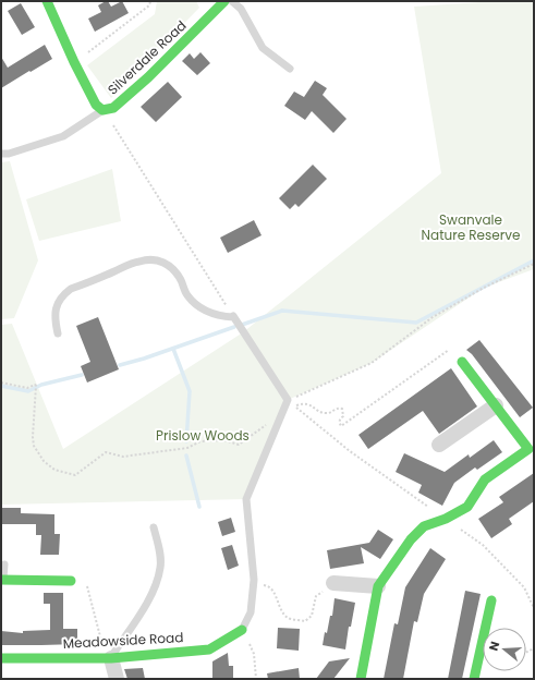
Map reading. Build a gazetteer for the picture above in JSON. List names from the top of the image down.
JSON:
{
  "streets": {
    "street": ["Silverdale Road", "Meadowside Road"]
  },
  "parks": ["Swanvale Nature Reserve", "Prislow Woods"],
  "north": "left"
}
